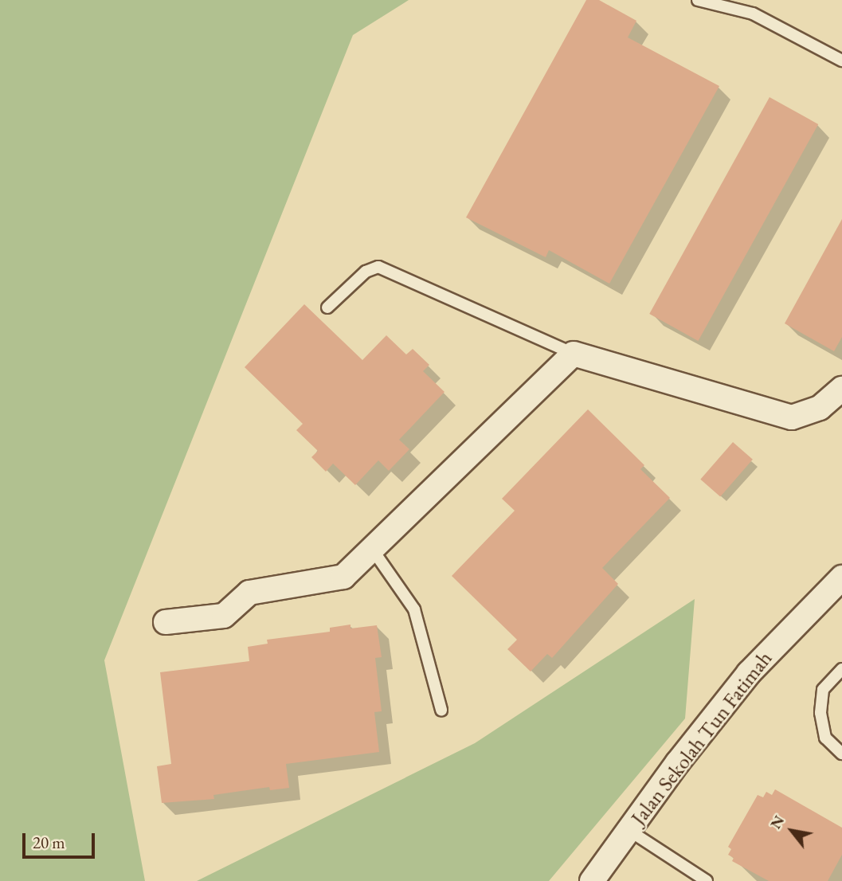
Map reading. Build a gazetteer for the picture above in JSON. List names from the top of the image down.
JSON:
{
  "streets": {
    "street": ["Jalan Sekolah Tun Fatimah"]
  },
  "scale_bar": "20 m",
  "north": "top left"
}
